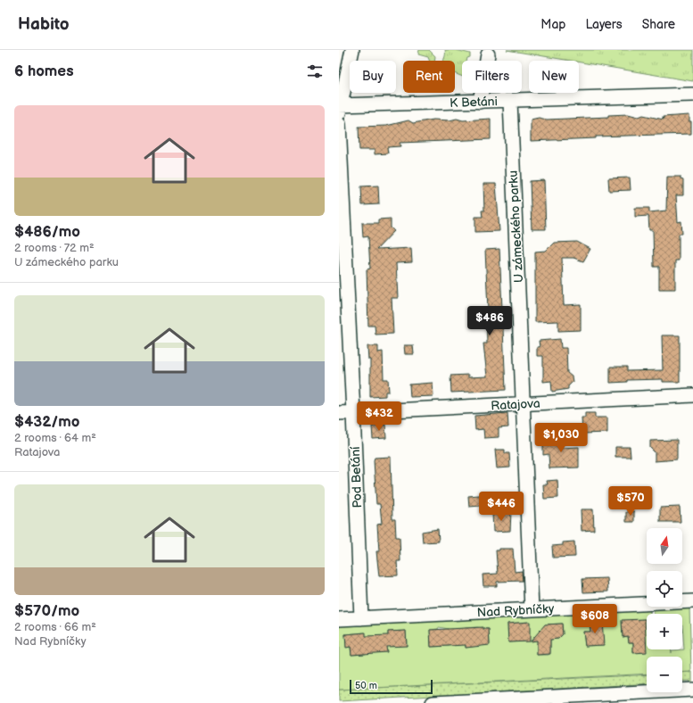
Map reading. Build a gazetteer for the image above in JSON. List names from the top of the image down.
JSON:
{
  "streets": {
    "street": [
      "K Betáni",
      "U zámeckého parku",
      "Ratajova",
      "Pod Betání",
      "Nad Rybníčky"
    ]
  },
  "crossings": [
    ["K Betáni", "U zámeckého parku"],
    ["U zámeckého parku", "Ratajova"],
    ["U zámeckého parku", "Nad Rybníčky"],
    ["Ratajova", "Pod Betání"],
    ["Pod Betání", "Nad Rybníčky"]
  ],
  "scale_bar": "50 m",
  "north": "top",
  "page": {
    "header": "Habito",
    "nav": ["Map", "Layers", "Share"],
    "heading": "6 homes",
    "chip": [
      "Buy",
      "Rent",
      "Filters",
      "New"
    ],
    "list": [
      {
        "name": "$486/mo",
        "note": "2 rooms · 72 m² · U zámeckého parku"
      },
      {
        "name": "$432/mo",
        "note": "2 rooms · 64 m² · Ratajova"
      },
      {
        "name": "$570/mo",
        "note": "2 rooms · 66 m² · Nad Rybníčky"
      }
    ],
    "price": [
      "$486",
      "$432",
      "$1,030",
      "$570",
      "$446",
      "$608"
    ],
    "map_buttons": ["+", "−"],
    "scale": "50 m"
  }
}
